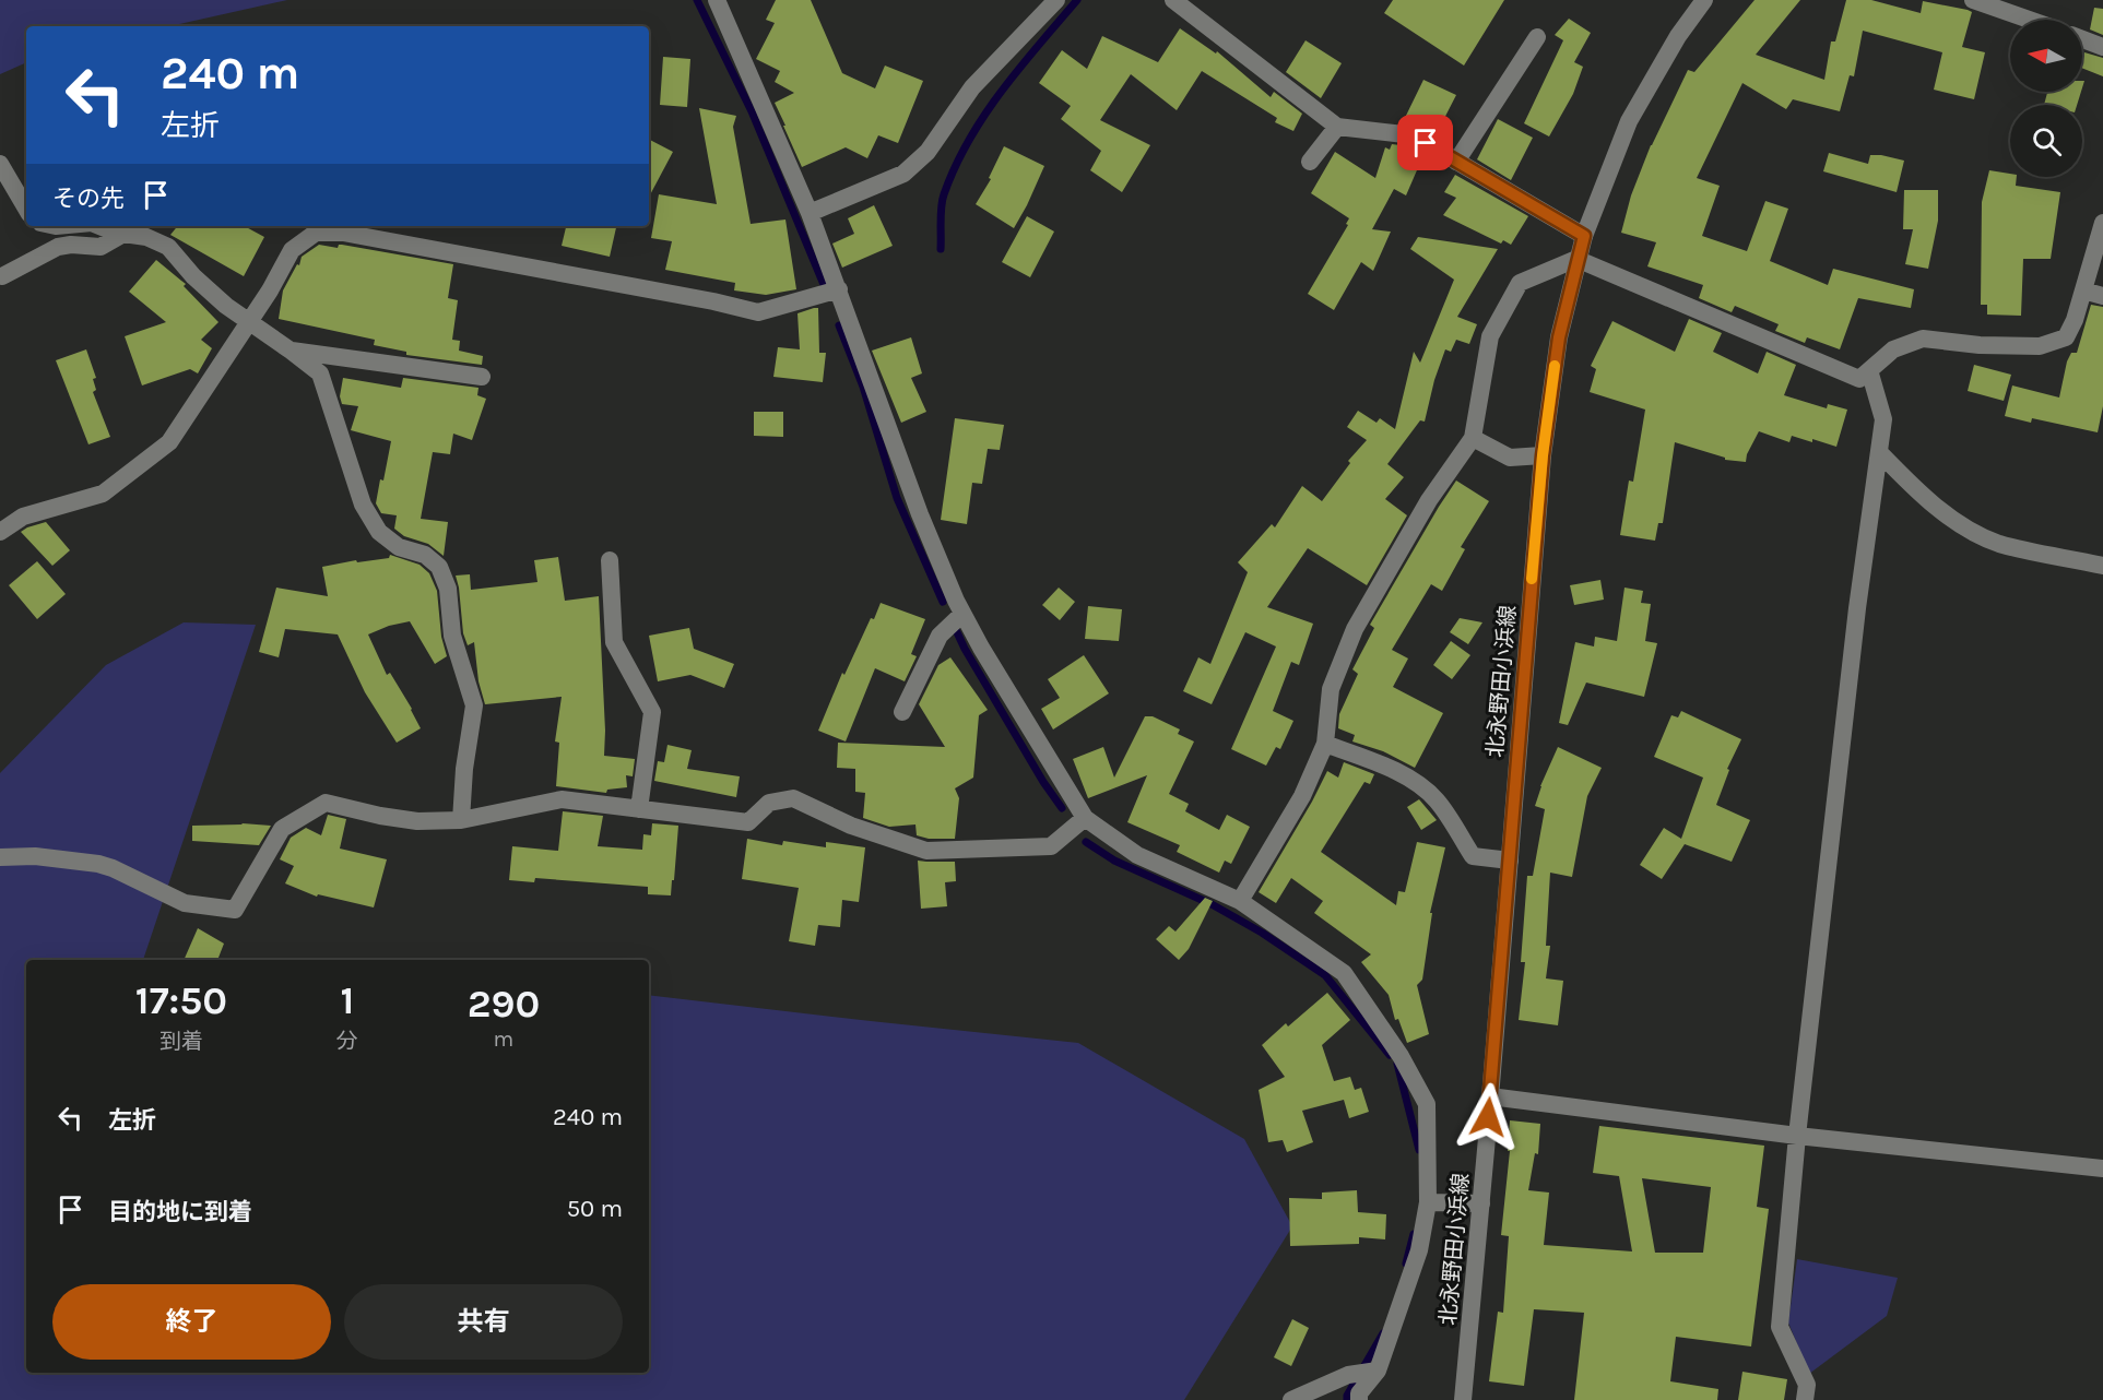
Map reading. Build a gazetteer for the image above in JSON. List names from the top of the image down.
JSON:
{
  "streets": {
    "street": ["北永野田小浜線"]
  },
  "north": "left",
  "page": {
    "turn": ["240 m", "左折"],
    "then": "その先",
    "eta": [
      "17:50",
      "到着",
      "1",
      "分",
      "290",
      "m"
    ],
    "list": [
      {
        "name": "左折",
        "value": "240 m"
      },
      {
        "name": "目的地に到着",
        "value": "50 m"
      }
    ],
    "buttons": ["終了", "共有"]
  }
}
